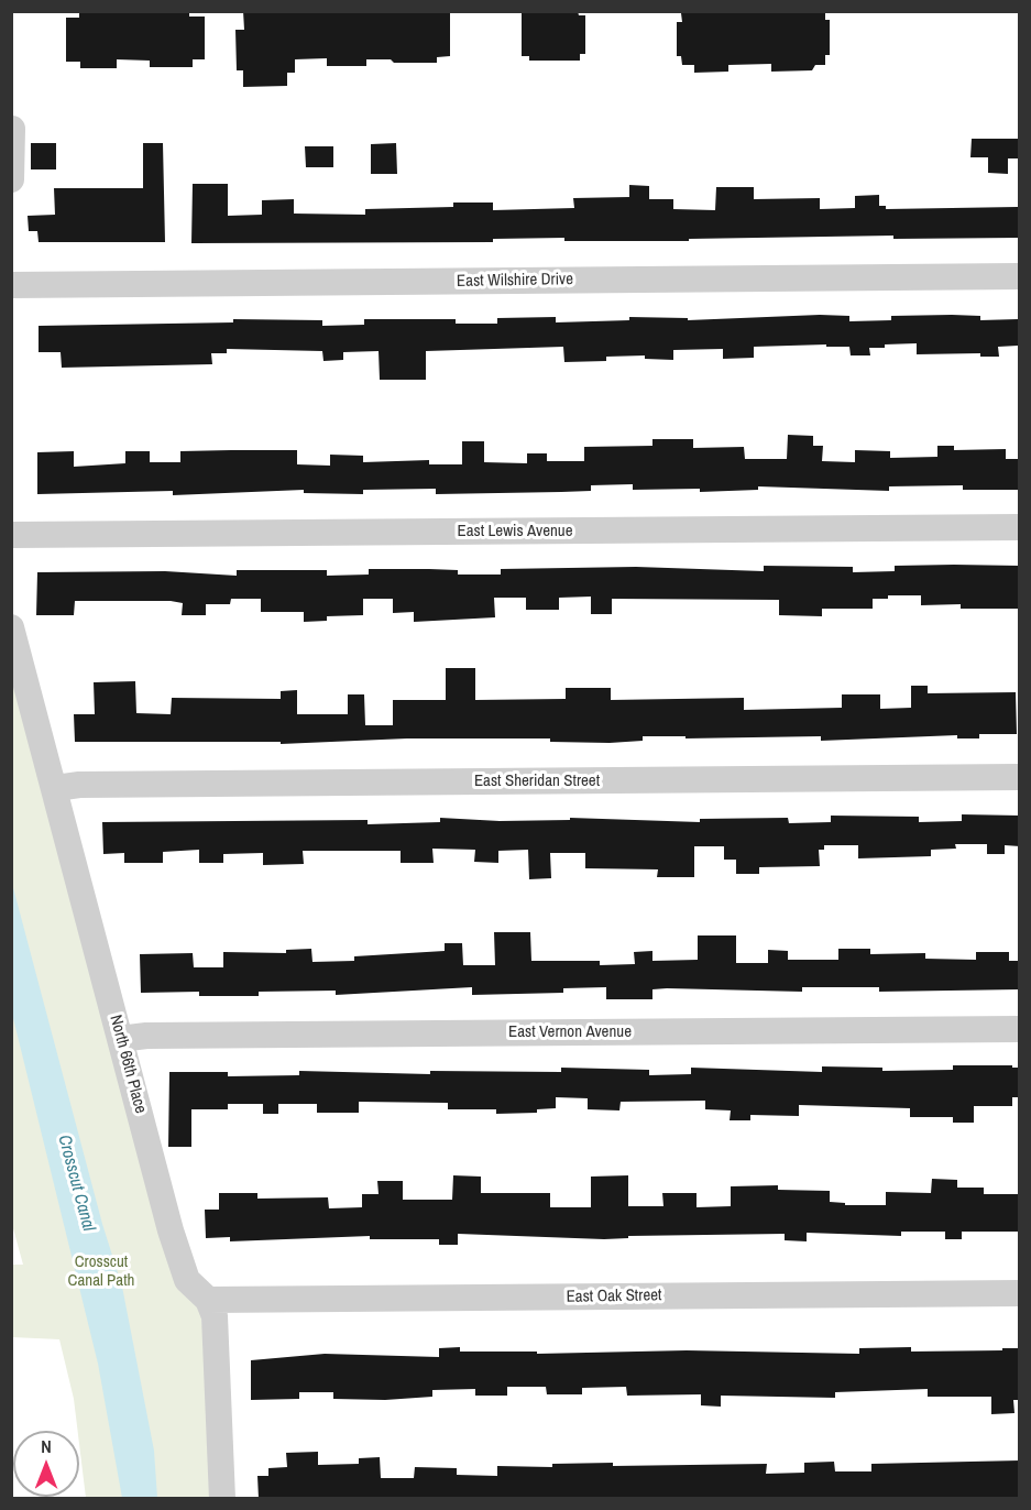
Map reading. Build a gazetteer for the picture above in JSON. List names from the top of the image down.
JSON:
{
  "streets": {
    "street": [
      "East Wilshire Drive",
      "East Lewis Avenue",
      "East Sheridan Street",
      "East Vernon Avenue",
      "North 66th Place",
      "East Oak Street"
    ]
  },
  "crossings": [
    ["East Sheridan Street", "North 66th Place"],
    ["East Vernon Avenue", "North 66th Place"],
    ["North 66th Place", "East Oak Street"]
  ],
  "water": ["Crosscut Canal"],
  "parks": ["Crosscut Canal Path"],
  "north": "top"
}
